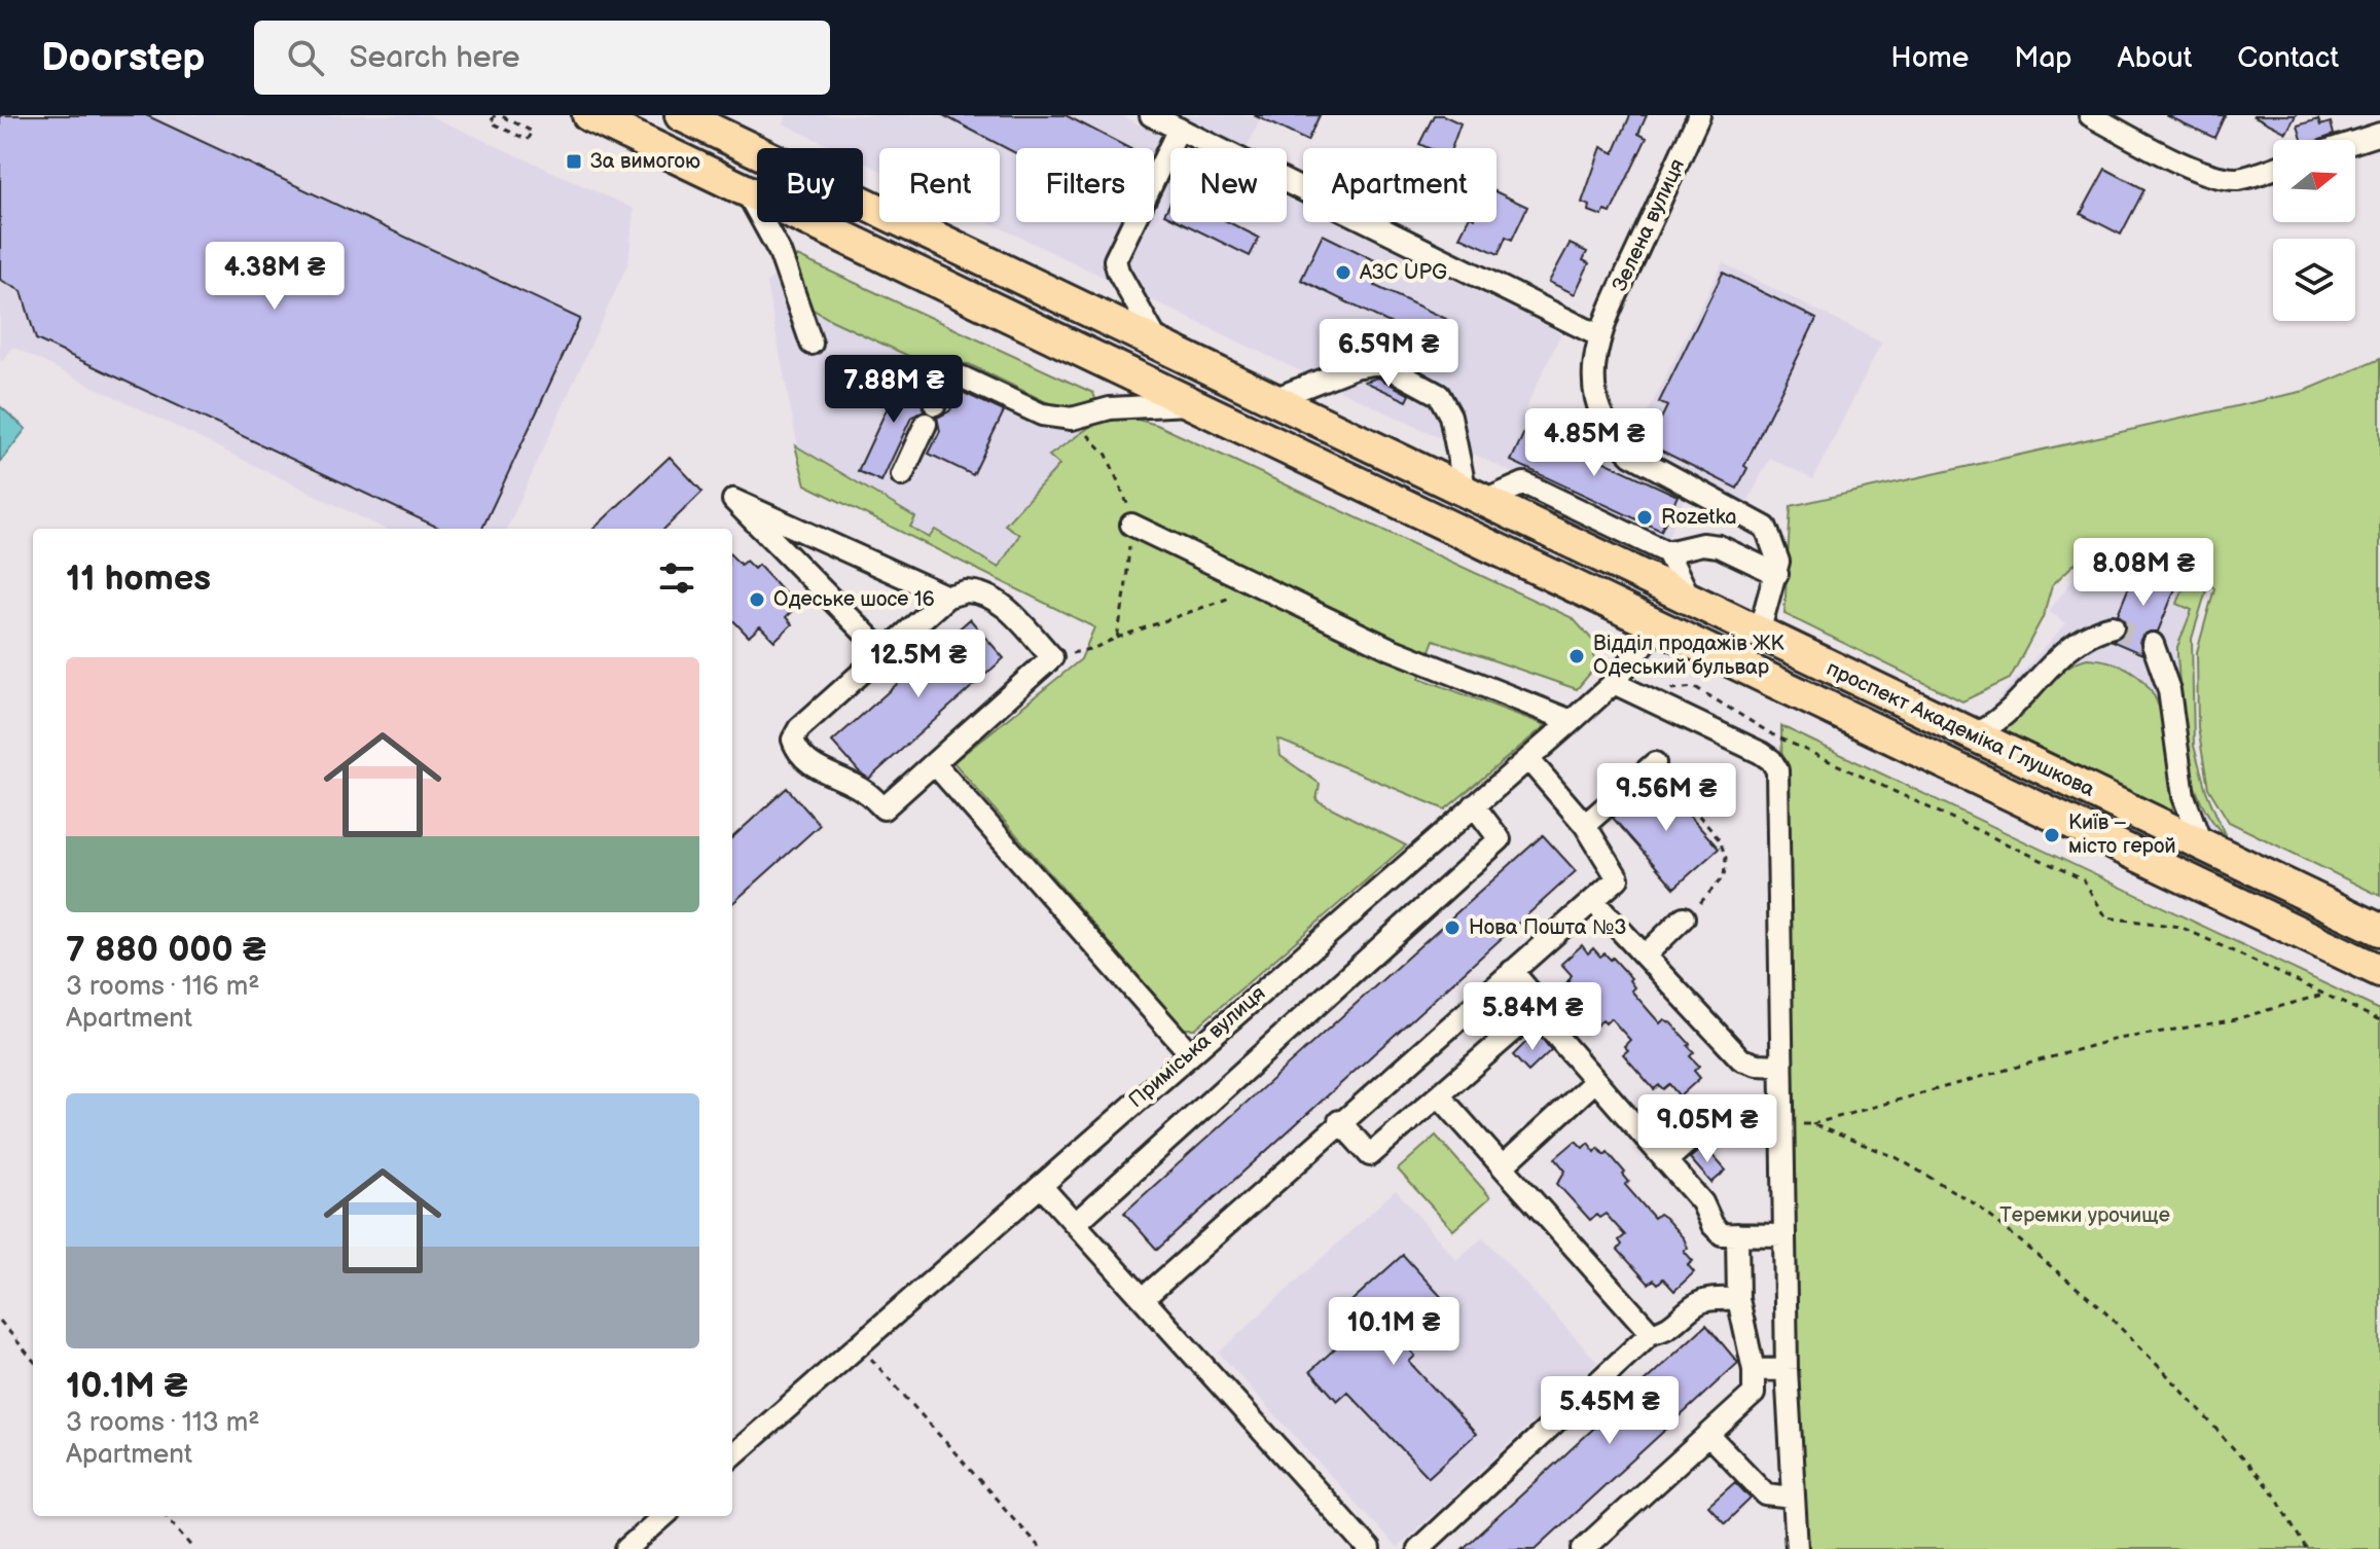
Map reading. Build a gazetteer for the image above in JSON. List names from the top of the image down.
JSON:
{
  "streets": {
    "highway": ["проспект Академіка Глушкова"],
    "street": ["Зелена вулиця", "Приміська вулиця"]
  },
  "crossings": [
    ["проспект Академіка Глушкова", "Приміська вулиця"]
  ],
  "parks": ["Теремки урочище"],
  "places": {
    "transit": ["За вимогою"],
    "other": [
      "АЗС UPG",
      "Rozetka",
      "Одеське шосе 16",
      "Відділ продажів ЖК Одеський бульвар",
      "Київ – місто герой",
      "Нова Пошта №3"
    ]
  },
  "north": "right",
  "page": {
    "header": "Doorstep",
    "search": "Search here",
    "nav": [
      "Home",
      "Map",
      "About",
      "Contact"
    ],
    "chip": [
      "Buy",
      "Rent",
      "Filters",
      "New",
      "Apartment"
    ],
    "price": [
      "4.38M ₴",
      "6.59M ₴",
      "7.88M ₴",
      "4.85M ₴",
      "8.08M ₴",
      "12.5M ₴",
      "9.56M ₴",
      "5.84M ₴",
      "9.05M ₴",
      "10.1M ₴",
      "5.45M ₴"
    ],
    "heading": "11 homes",
    "list": [
      {
        "name": "7 880 000 ₴",
        "note": "3 rooms · 116 m² · Apartment"
      },
      {
        "name": "10.1M ₴",
        "note": "3 rooms · 113 m² · Apartment"
      }
    ]
  }
}
